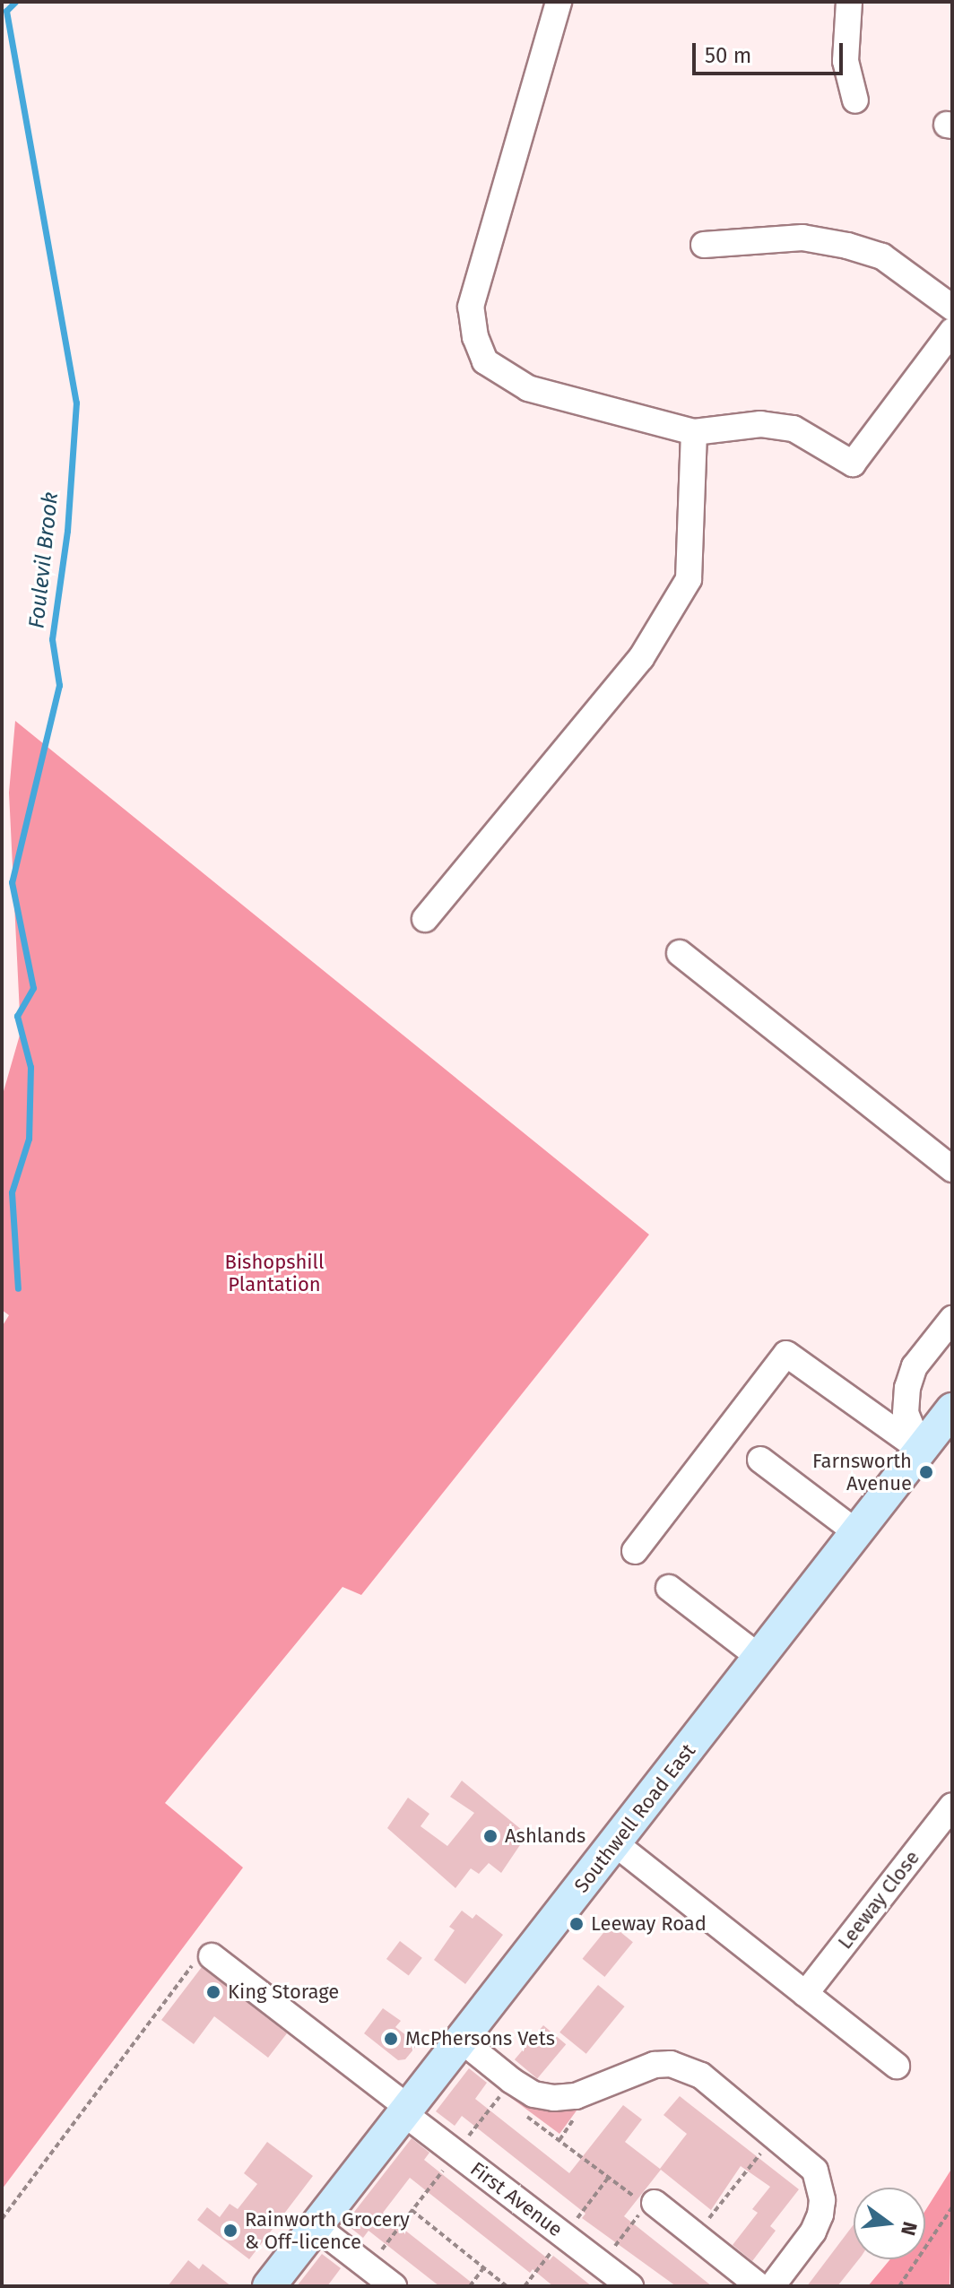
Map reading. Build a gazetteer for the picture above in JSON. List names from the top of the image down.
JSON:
{
  "streets": {
    "main road": ["Southwell Road East"],
    "street": ["Leeway Close", "First Avenue"]
  },
  "crossings": [
    ["Southwell Road East", "First Avenue"]
  ],
  "water": ["Foulevil Brook"],
  "parks": ["Bishopshill Plantation"],
  "places": [
    "Farnsworth Avenue",
    "Ashlands",
    "Leeway Road",
    "King Storage",
    "McPhersons Vets",
    "Rainworth Grocery & Off-licence"
  ],
  "scale_bar": "50 m",
  "north": "right"
}
